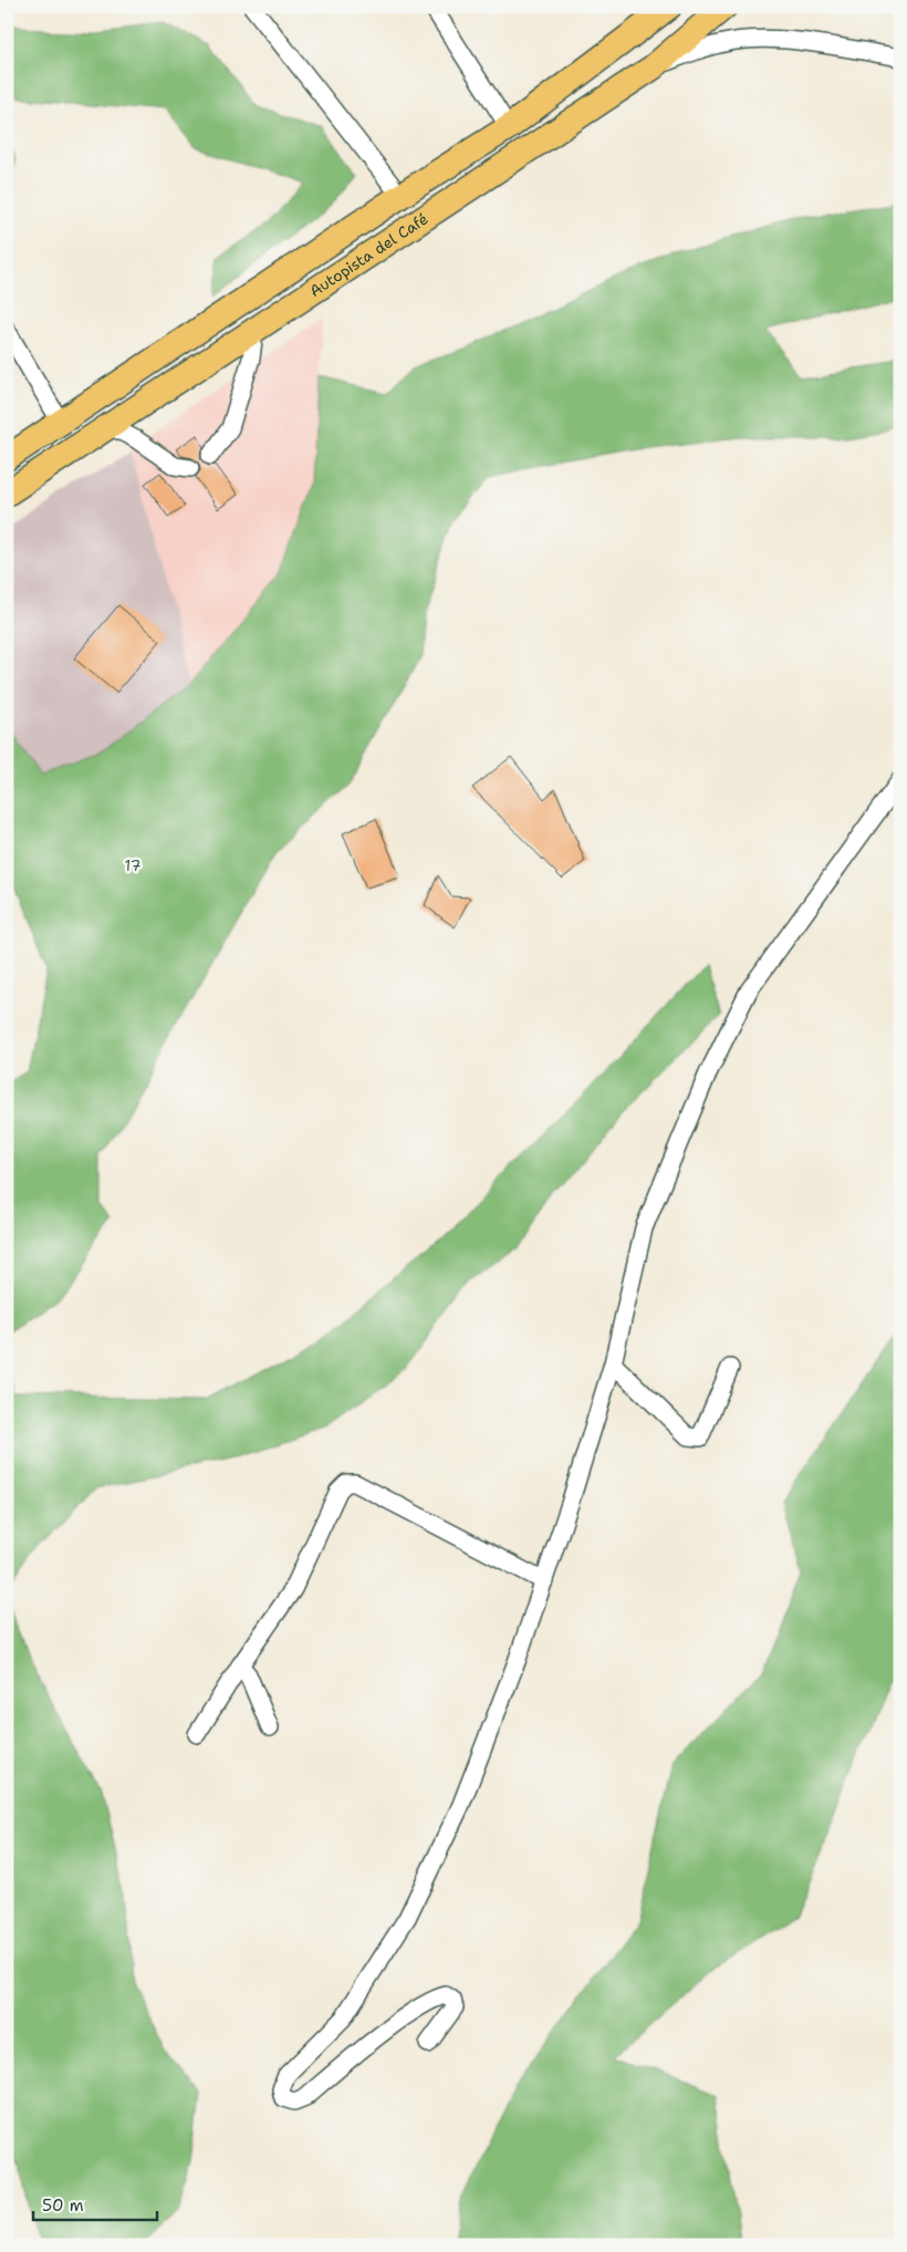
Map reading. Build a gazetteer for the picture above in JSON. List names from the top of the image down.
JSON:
{
  "streets": {
    "highway": ["Autopista del Café"]
  },
  "parks": ["17"],
  "scale_bar": "50 m"
}
